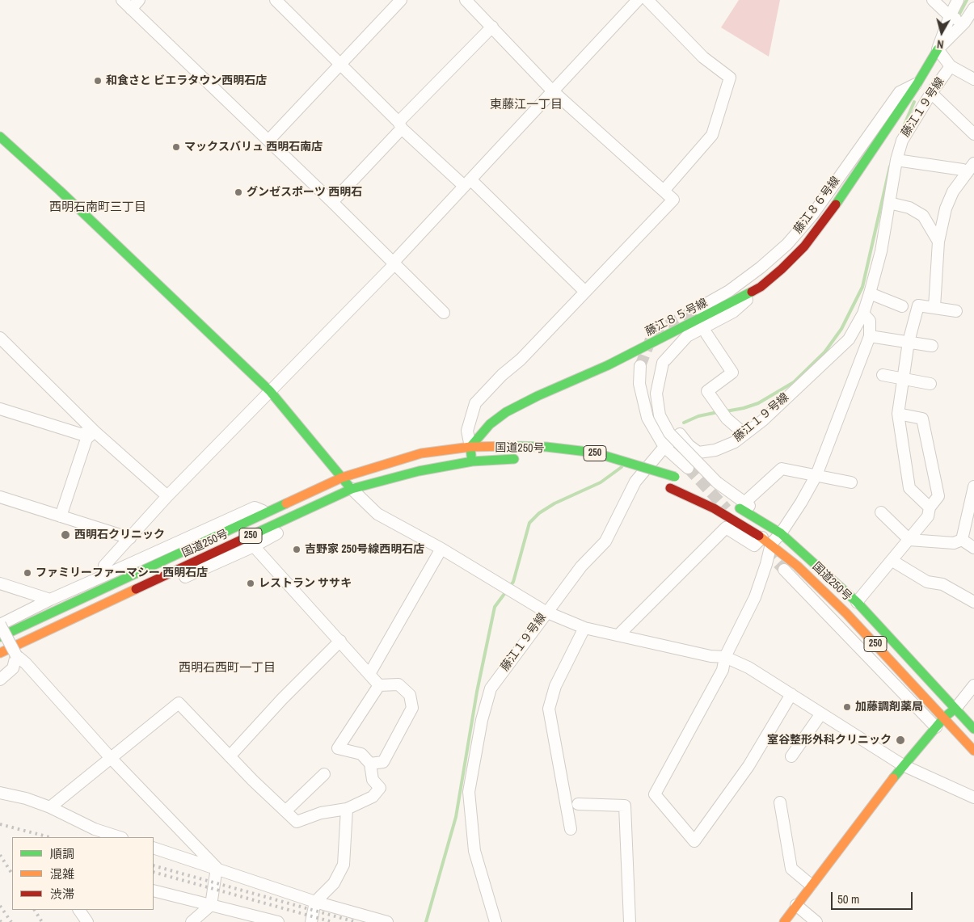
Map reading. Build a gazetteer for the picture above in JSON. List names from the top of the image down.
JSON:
{
  "streets": {
    "main road": ["藤江８５号線", "国道250号", "250"],
    "street": ["藤江１９号線", "藤江８６号線"]
  },
  "crossings": [
    ["藤江１９号線", "藤江８５号線"],
    ["藤江８６号線", "藤江８５号線"],
    ["藤江８５号線", "国道250号"]
  ],
  "districts": ["東藤江一丁目", "西明石南町三丁目", "西明石西町一丁目"],
  "places": [
    "和食さと ビエラタウン西明石店",
    "マックスバリュ 西明石南店",
    "グンゼスポーツ 西明石",
    "西明石クリニック",
    "吉野家 250号線西明石店",
    "ファミリーファーマシー 西明石店",
    "レストラン ササキ",
    "加藤調剤薬局",
    "室谷整形外科クリニック"
  ],
  "legend": ["順調", "混雑", "渋滞"],
  "scale_bar": "50 m",
  "north": "bottom"
}
